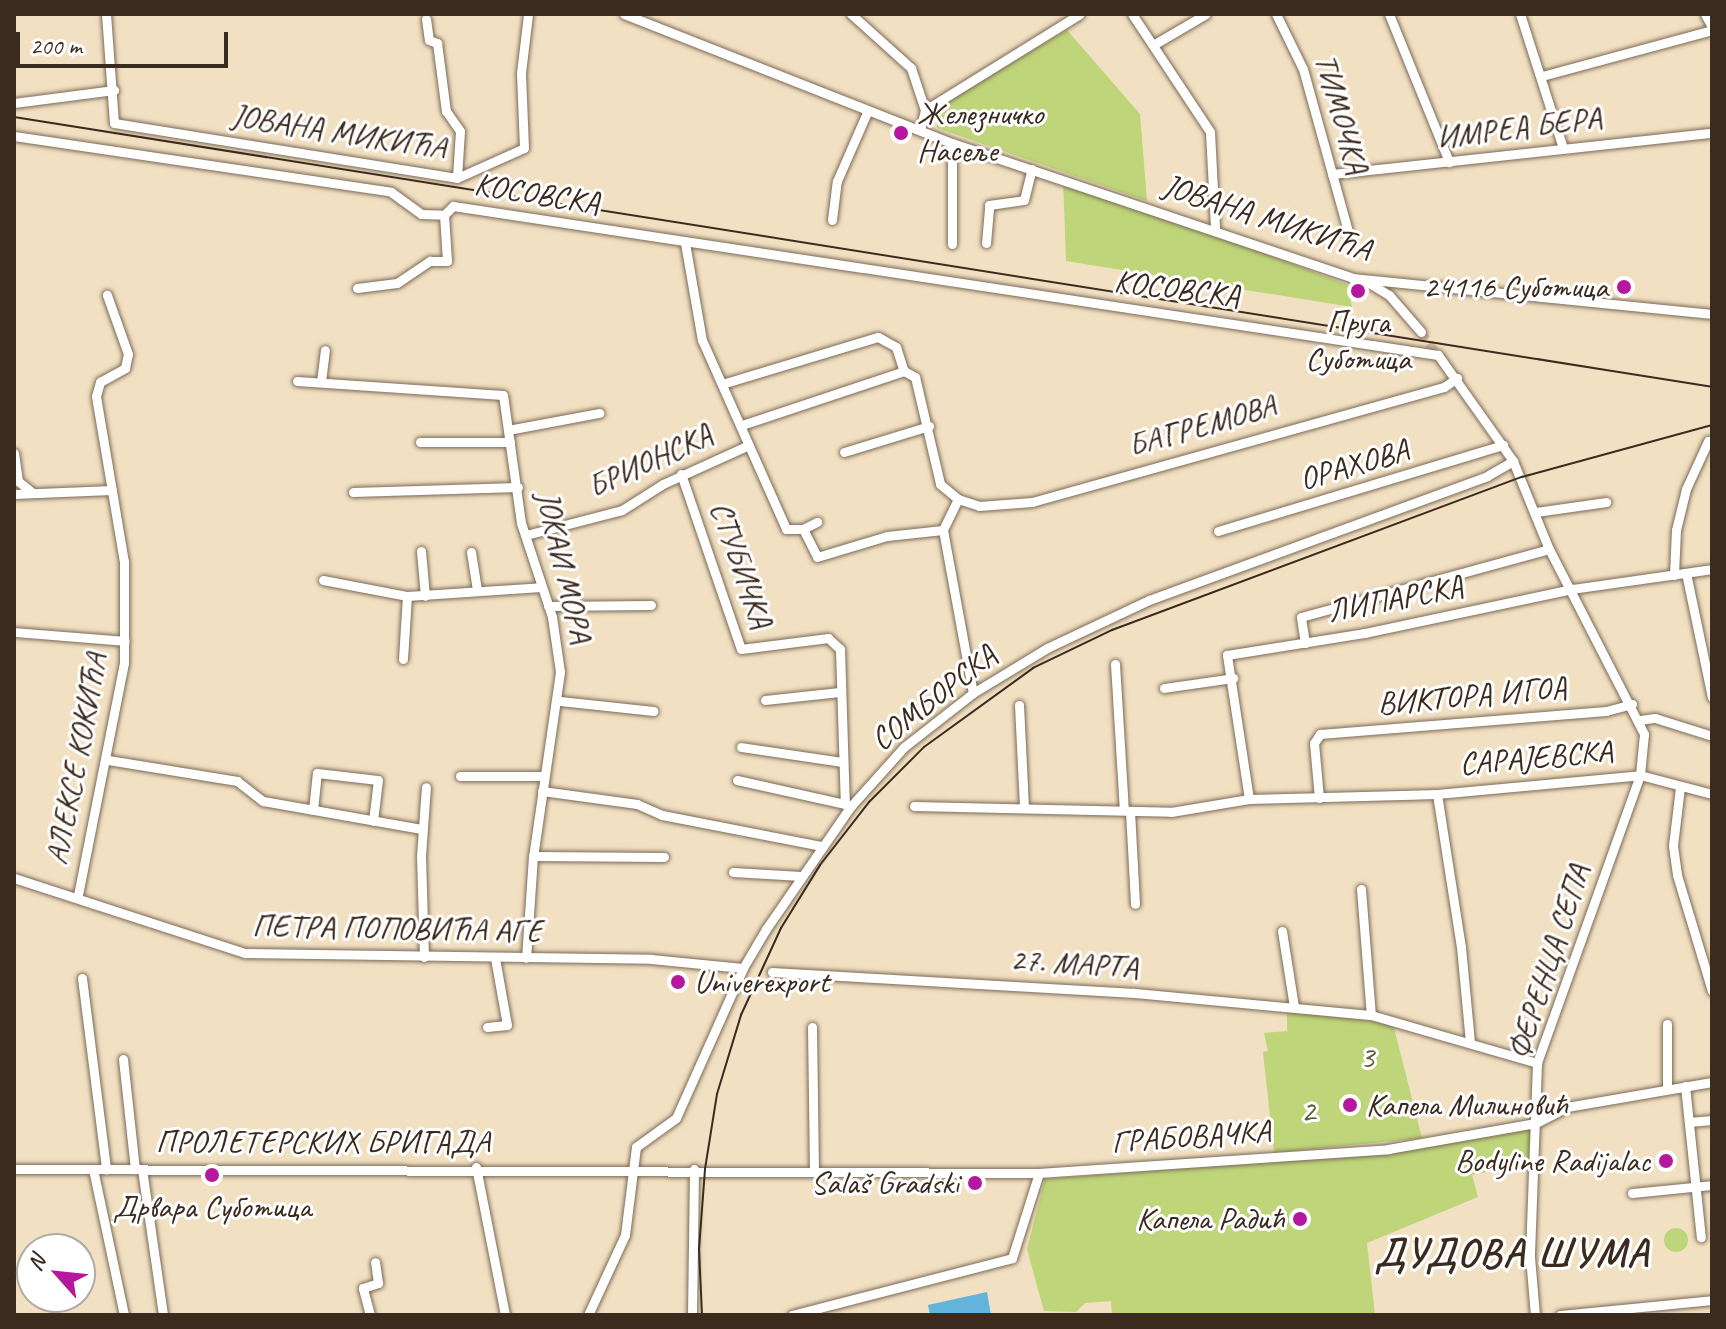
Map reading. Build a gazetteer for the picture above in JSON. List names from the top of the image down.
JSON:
{
  "streets": {
    "street": [
      "ТИМОЧКА",
      "ИМРЕА БЕРА",
      "ЈОВАНА МИКИЋА",
      "КОСОВСКА",
      "БАГРЕМОВА",
      "БРИОНСКА",
      "ОРАХОВА",
      "СТУБИЧКА",
      "ЈОКАИ МОРА",
      "ЛИПАРСКА",
      "ВИКТОРА ИГОА",
      "СОМБОРСКА",
      "САРАЈЕВСКА",
      "АЛЕКСЕ КОКИЋА",
      "ПЕТРА ПОПОВИЋА АГЕ",
      "ФЕРЕНЦА СЕПА",
      "27. МАРТА",
      "ГРАБОВАЧКА",
      "ПРОЛЕТЕРСКИХ БРИГАДА"
    ]
  },
  "crossings": [
    ["ТИМОЧКА", "ИМРЕА БЕРА"],
    ["КОСОВСКА", "БАГРЕМОВА"],
    ["КОСОВСКА", "ОРАХОВА"],
    ["КОСОВСКА", "ЛИПАРСКА"],
    ["КОСОВСКА", "ВИКТОРА ИГОА"],
    ["КОСОВСКА", "СОМБОРСКА"],
    ["КОСОВСКА", "САРАЈЕВСКА"],
    ["КОСОВСКА", "ФЕРЕНЦА СЕПА"],
    ["БРИОНСКА", "СТУБИЧКА"],
    ["БРИОНСКА", "ЈОКАИ МОРА"],
    ["СТУБИЧКА", "СОМБОРСКА"],
    ["ЈОКАИ МОРА", "ПЕТРА ПОПОВИЋА АГЕ"],
    ["ВИКТОРА ИГОА", "САРАЈЕВСКА"],
    ["СОМБОРСКА", "ПЕТРА ПОПОВИЋА АГЕ"],
    ["СОМБОРСКА", "ГРАБОВАЧКА"],
    ["СОМБОРСКА", "ПРОЛЕТЕРСКИХ БРИГАДА"],
    ["САРАЈЕВСКА", "ФЕРЕНЦА СЕПА"],
    ["САРАЈЕВСКА", "27. МАРТА"],
    ["АЛЕКСЕ КОКИЋА", "ПЕТРА ПОПОВИЋА АГЕ"],
    ["ФЕРЕНЦА СЕПА", "27. МАРТА"],
    ["ФЕРЕНЦА СЕПА", "ГРАБОВАЧКА"],
    ["ГРАБОВАЧКА", "ПРОЛЕТЕРСКИХ БРИГАДА"]
  ],
  "districts": ["ДУДОВА ШУМА"],
  "parks": ["3", "2"],
  "places": [
    "Железничко Насеље",
    "24116 Суботица",
    "Пруга Суботица",
    "Univerexport",
    "Капела Милиновић",
    "Bodyline Radijalac",
    "Дрвара Суботица",
    "Salaš Gradski",
    "Капела Радић"
  ],
  "scale_bar": "200 m",
  "north": "top left"
}
